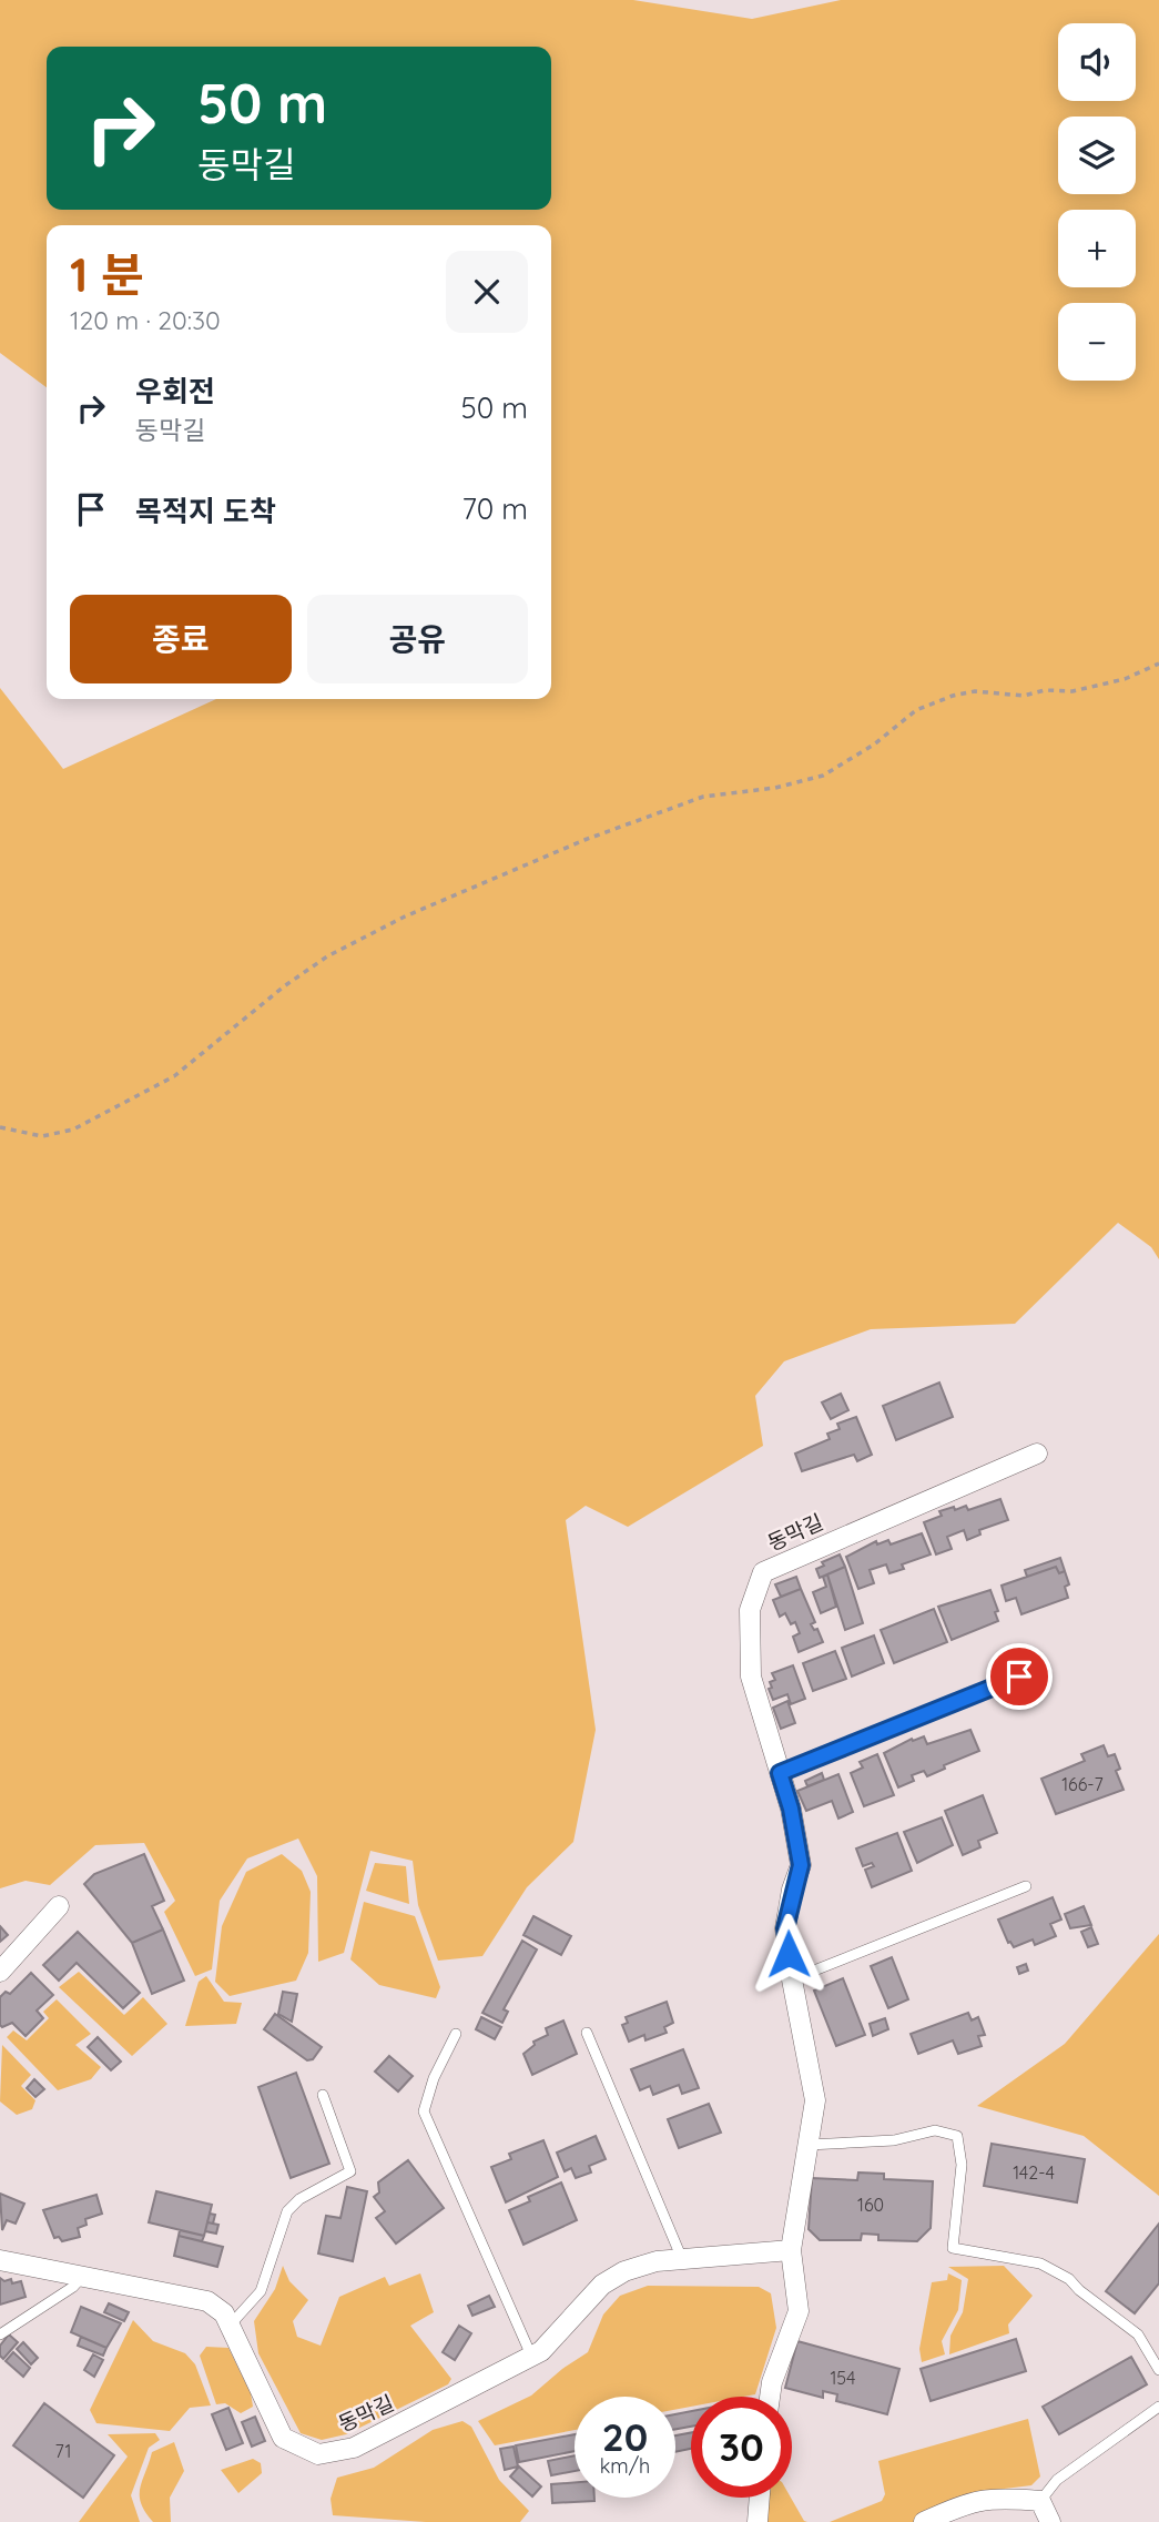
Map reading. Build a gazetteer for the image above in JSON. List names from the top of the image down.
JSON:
{
  "streets": {
    "street": ["동막길"]
  },
  "house_numbers": [
    "166-7",
    "142-4",
    "160",
    "154",
    "71"
  ],
  "page": {
    "map_buttons": ["+", "−"],
    "turn": ["50 m", "동막길"],
    "heading": ["1 분", "120 m · 20:30"],
    "list": [
      {
        "name": "우회전",
        "note": "동막길",
        "value": "50 m"
      },
      {
        "name": "목적지 도착",
        "value": "70 m"
      }
    ],
    "buttons": ["종료", "공유"],
    "speed": "20 km/h",
    "limit": "30"
  }
}
